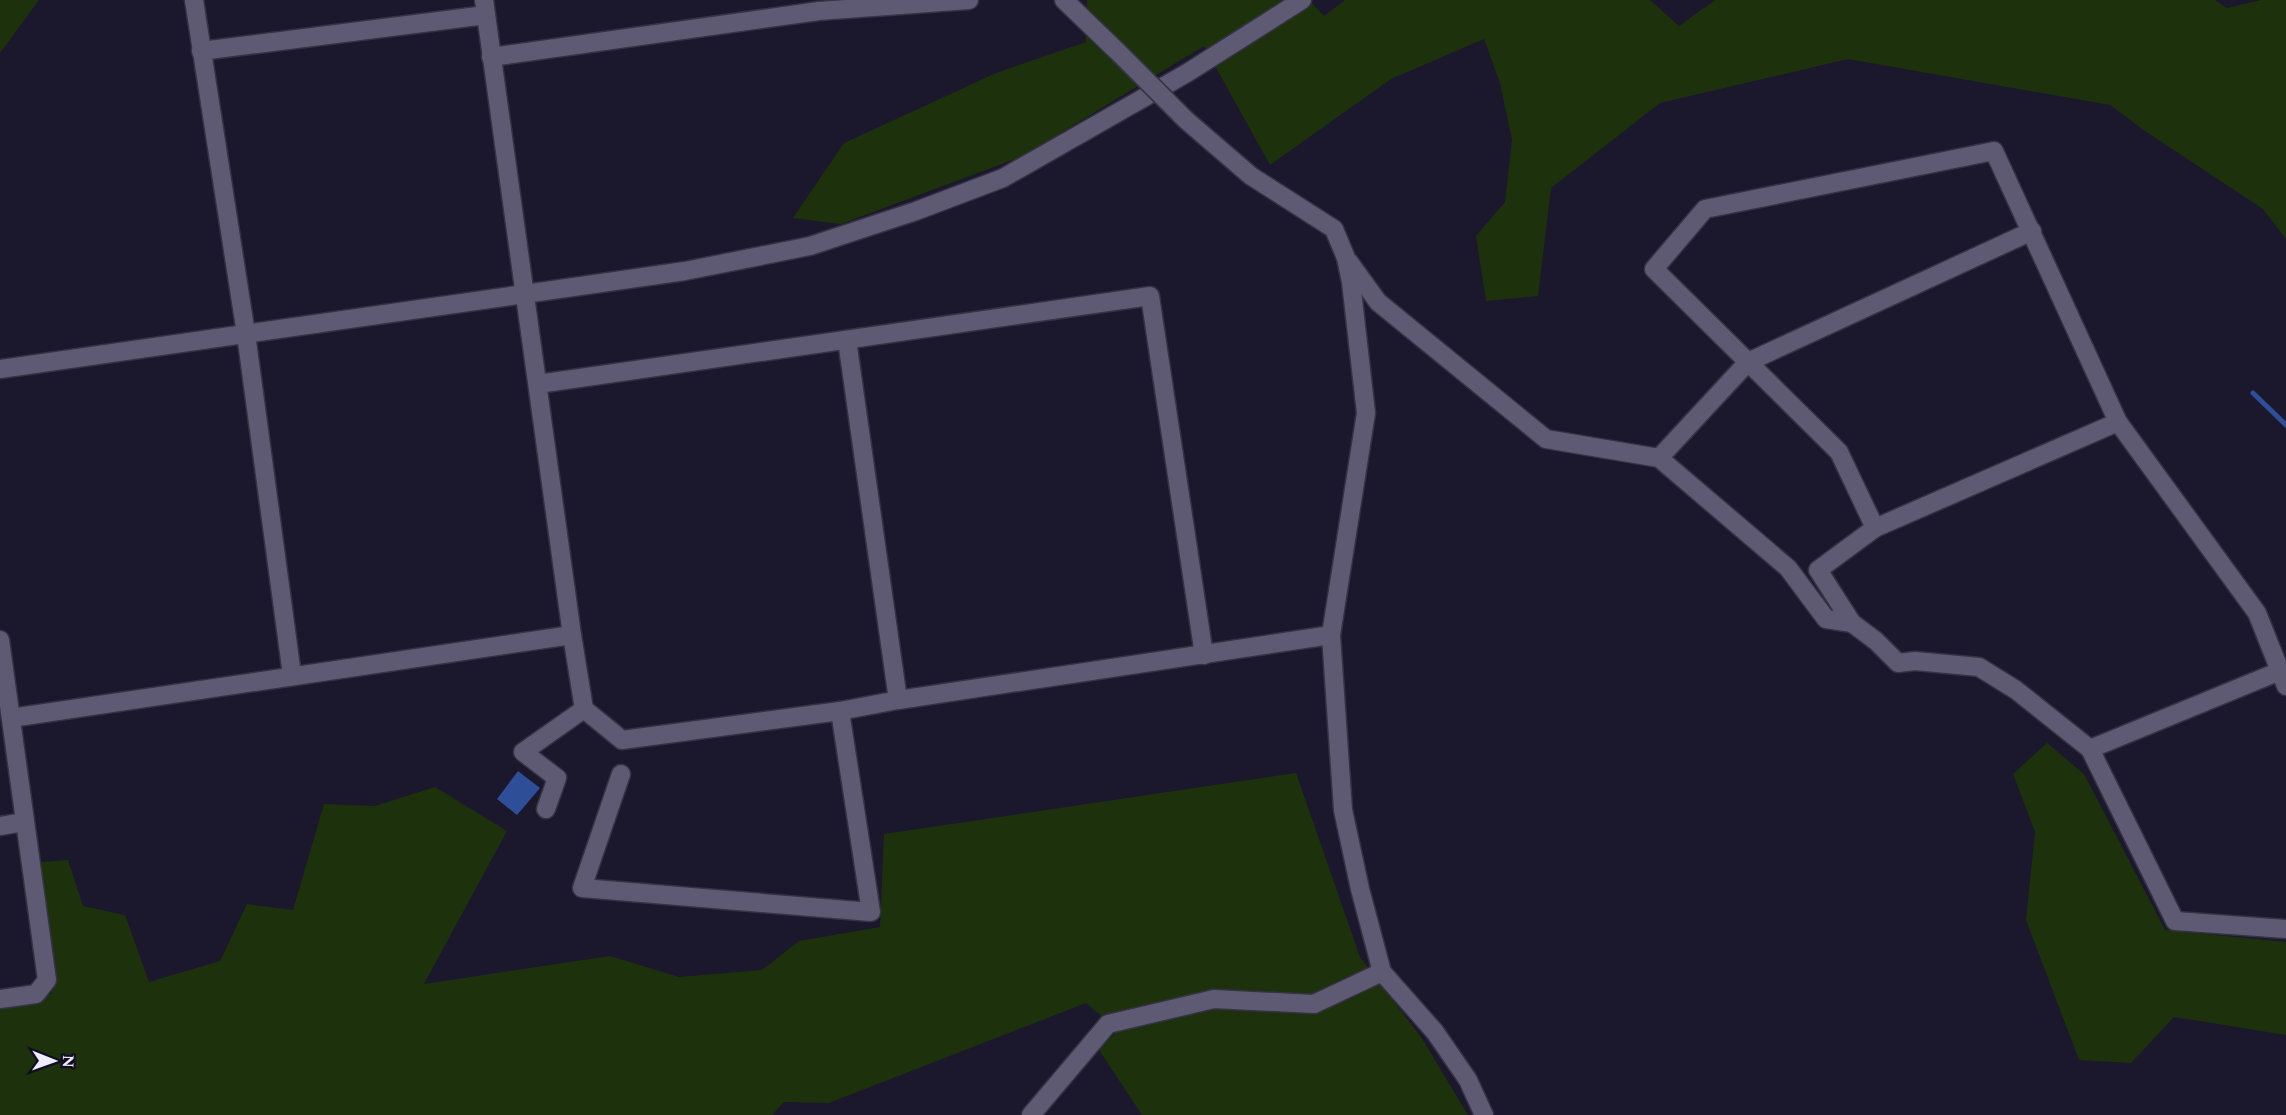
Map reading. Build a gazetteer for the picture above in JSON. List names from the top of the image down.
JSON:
{
  "north": "right"
}
